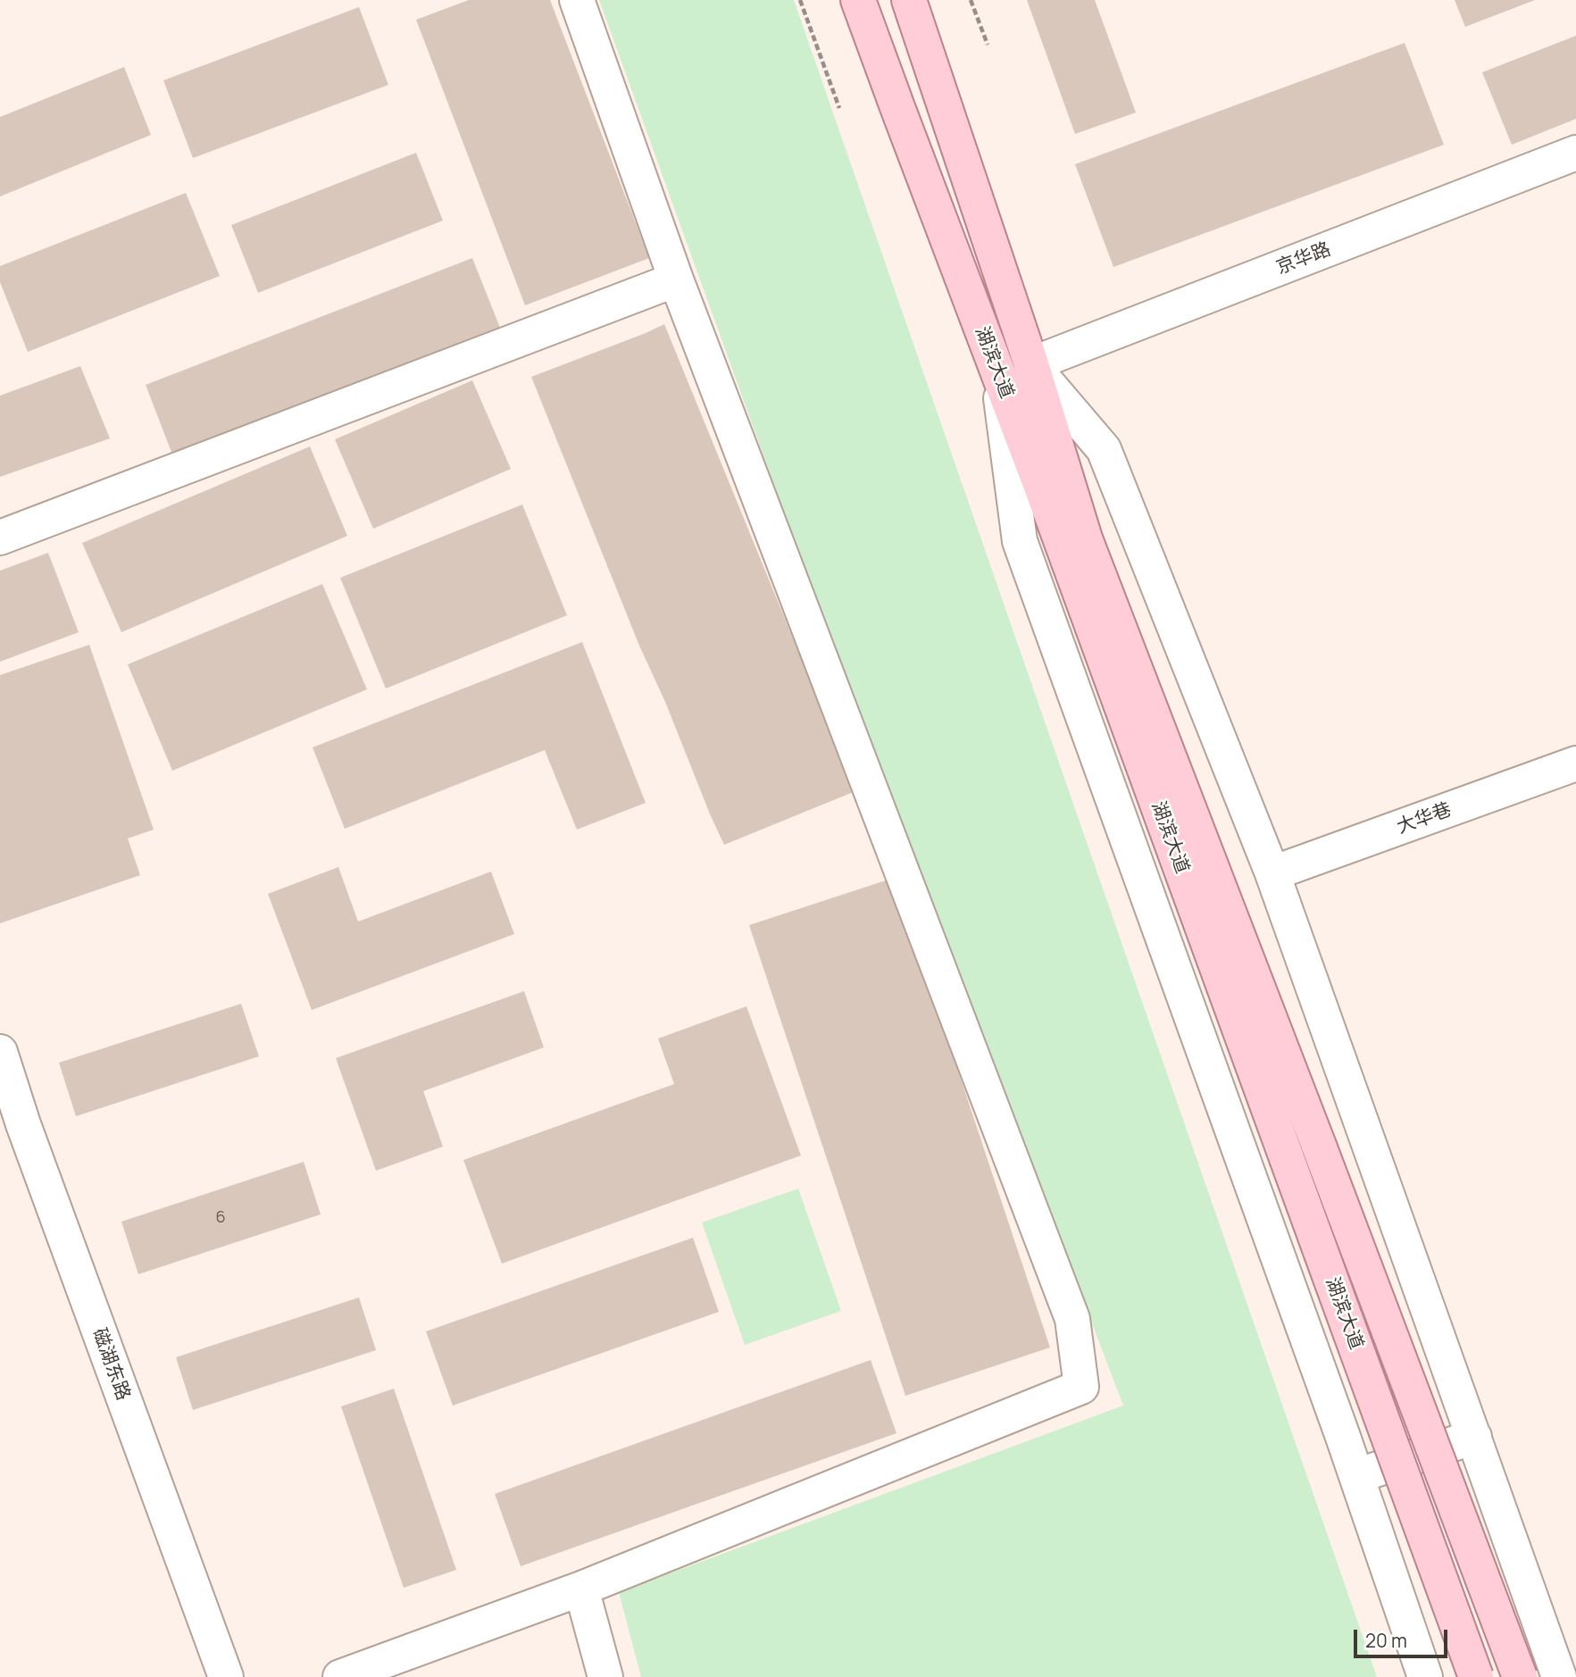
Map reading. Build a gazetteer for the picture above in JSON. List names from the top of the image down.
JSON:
{
  "streets": {
    "main road": ["湖滨大道"],
    "street": ["京华路", "大华巷", "磁湖东路"]
  },
  "crossings": [
    ["京华路", "湖滨大道"]
  ],
  "house_numbers": ["6"],
  "scale_bar": "20 m"
}
